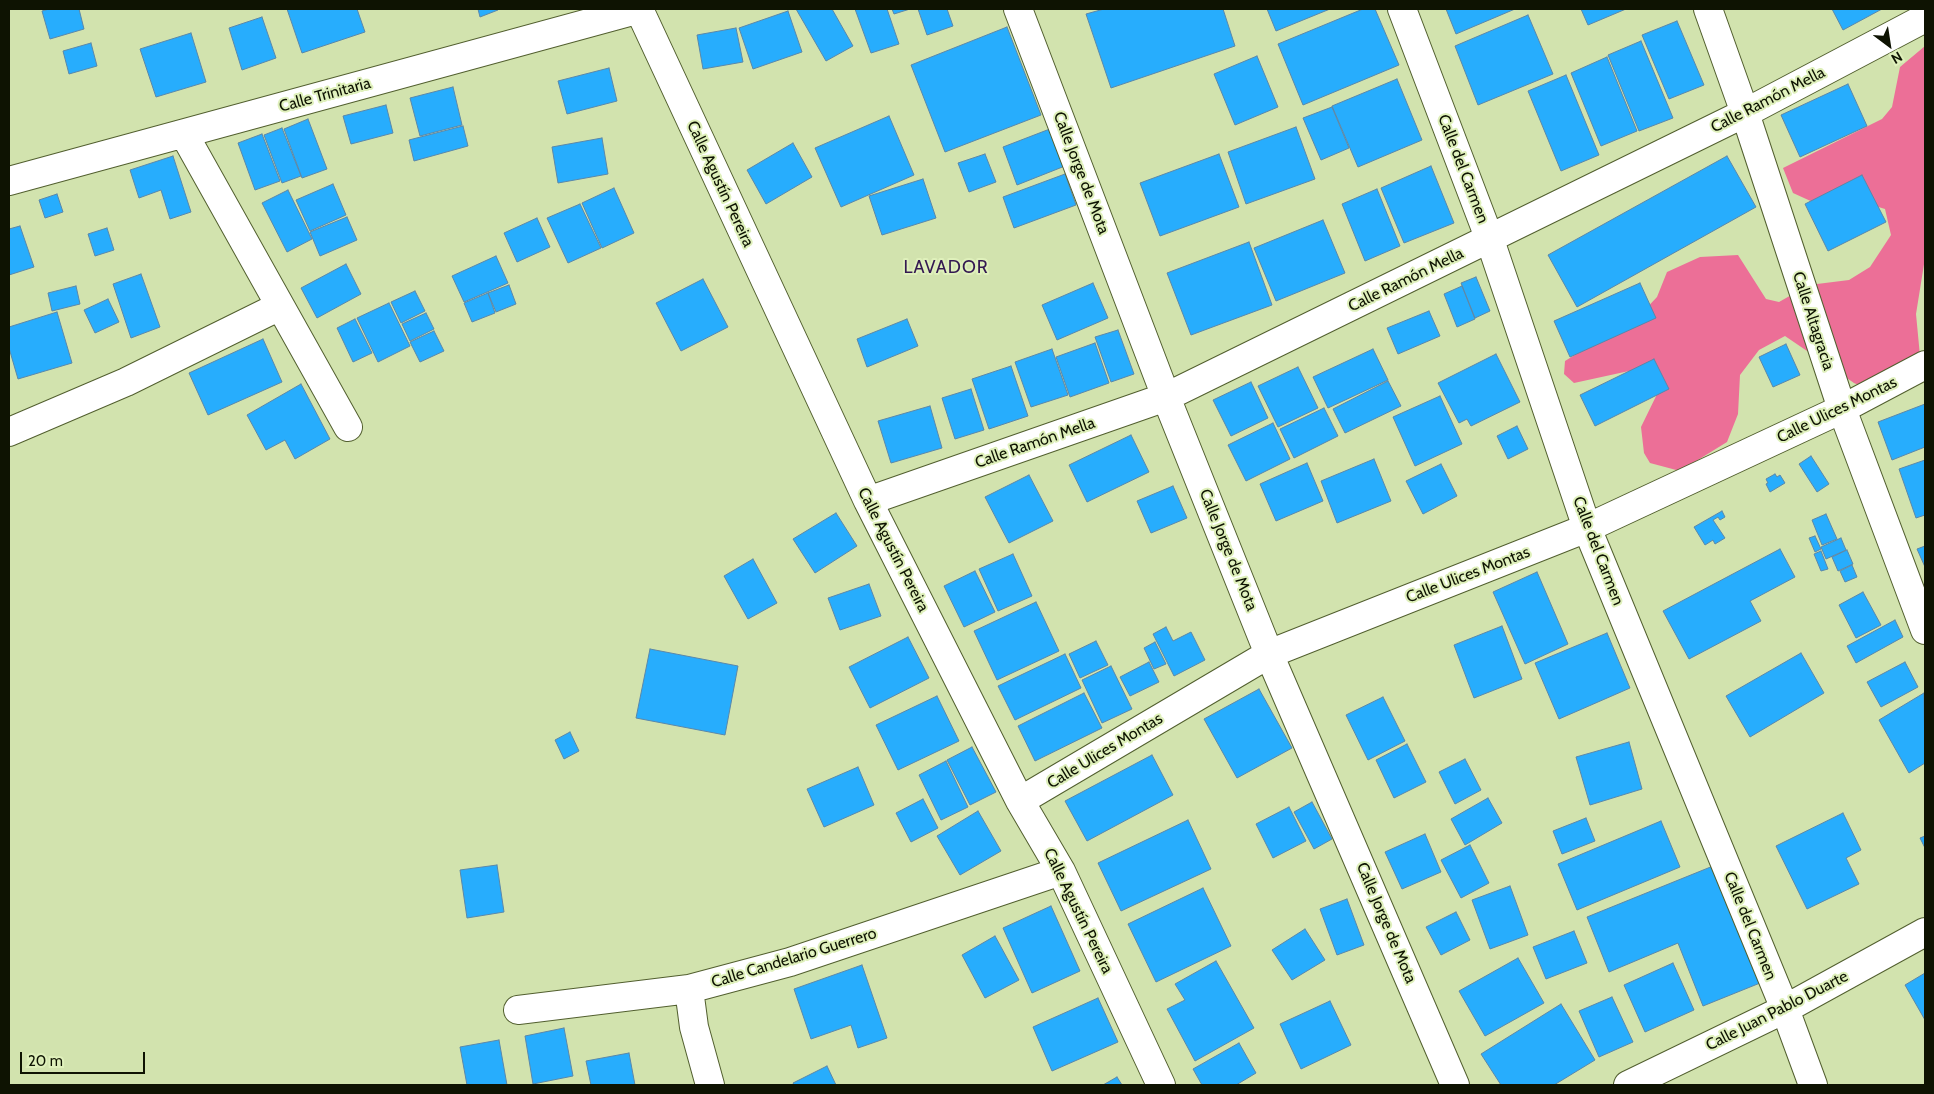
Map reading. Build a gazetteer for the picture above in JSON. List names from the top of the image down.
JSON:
{
  "streets": {
    "street": [
      "Calle Trinitaria",
      "Calle Ramón Mella",
      "Calle del Carmen",
      "Calle Jorge de Mota",
      "Calle Agustín Pereira",
      "Calle Altagracia",
      "Calle Ulices Montas",
      "Calle Candelario Guerrero",
      "Calle Juan Pablo Duarte"
    ]
  },
  "crossings": [
    ["Calle Trinitaria", "Calle Agustín Pereira"],
    ["Calle Ramón Mella", "Calle del Carmen"],
    ["Calle Ramón Mella", "Calle Jorge de Mota"],
    ["Calle Ramón Mella", "Calle Agustín Pereira"],
    ["Calle Ramón Mella", "Calle Altagracia"],
    ["Calle del Carmen", "Calle Ulices Montas"],
    ["Calle del Carmen", "Calle Juan Pablo Duarte"],
    ["Calle Jorge de Mota", "Calle Ulices Montas"],
    ["Calle Agustín Pereira", "Calle Ulices Montas"],
    ["Calle Agustín Pereira", "Calle Candelario Guerrero"],
    ["Calle Altagracia", "Calle Ulices Montas"]
  ],
  "districts": ["LAVADOR"],
  "scale_bar": "20 m",
  "north": "bottom right"
}
